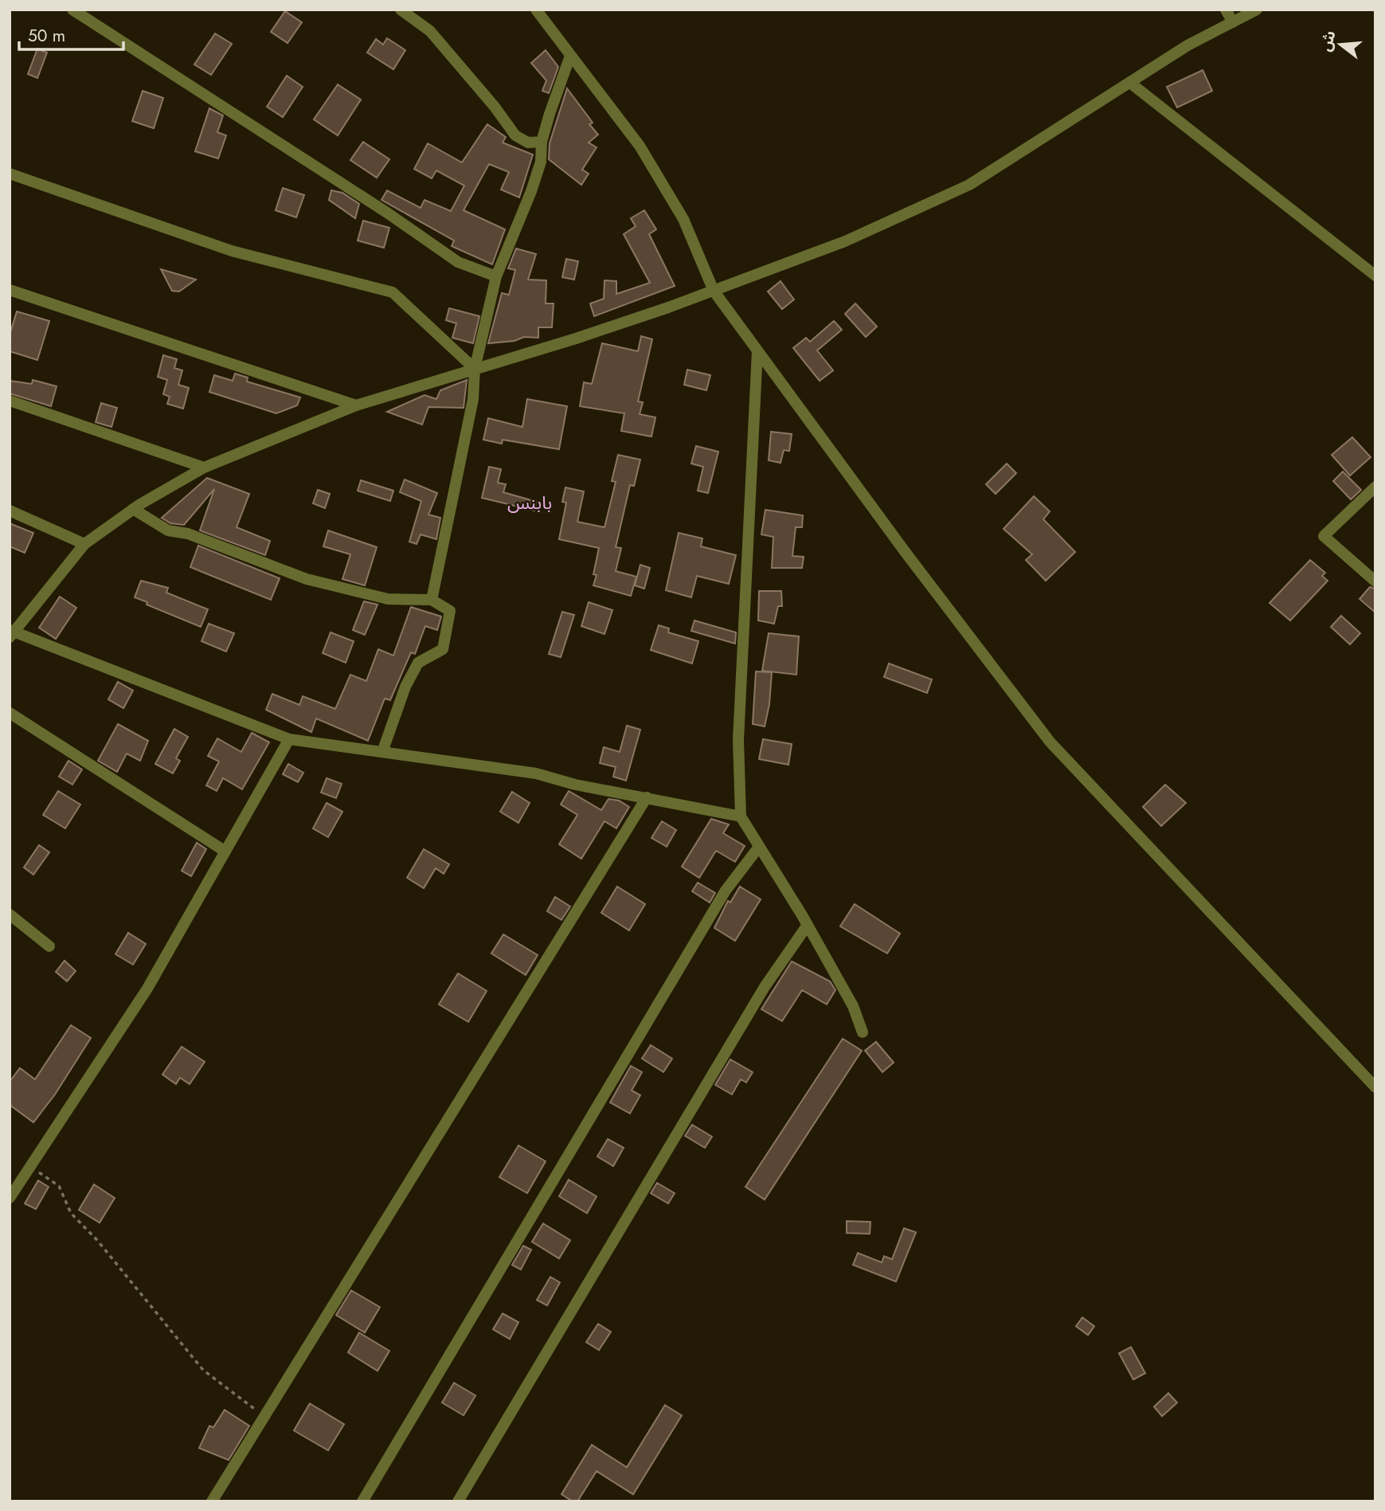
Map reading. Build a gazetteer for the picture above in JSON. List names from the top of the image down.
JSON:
{
  "districts": ["بابنس"],
  "scale_bar": "50 m",
  "north": "left"
}
